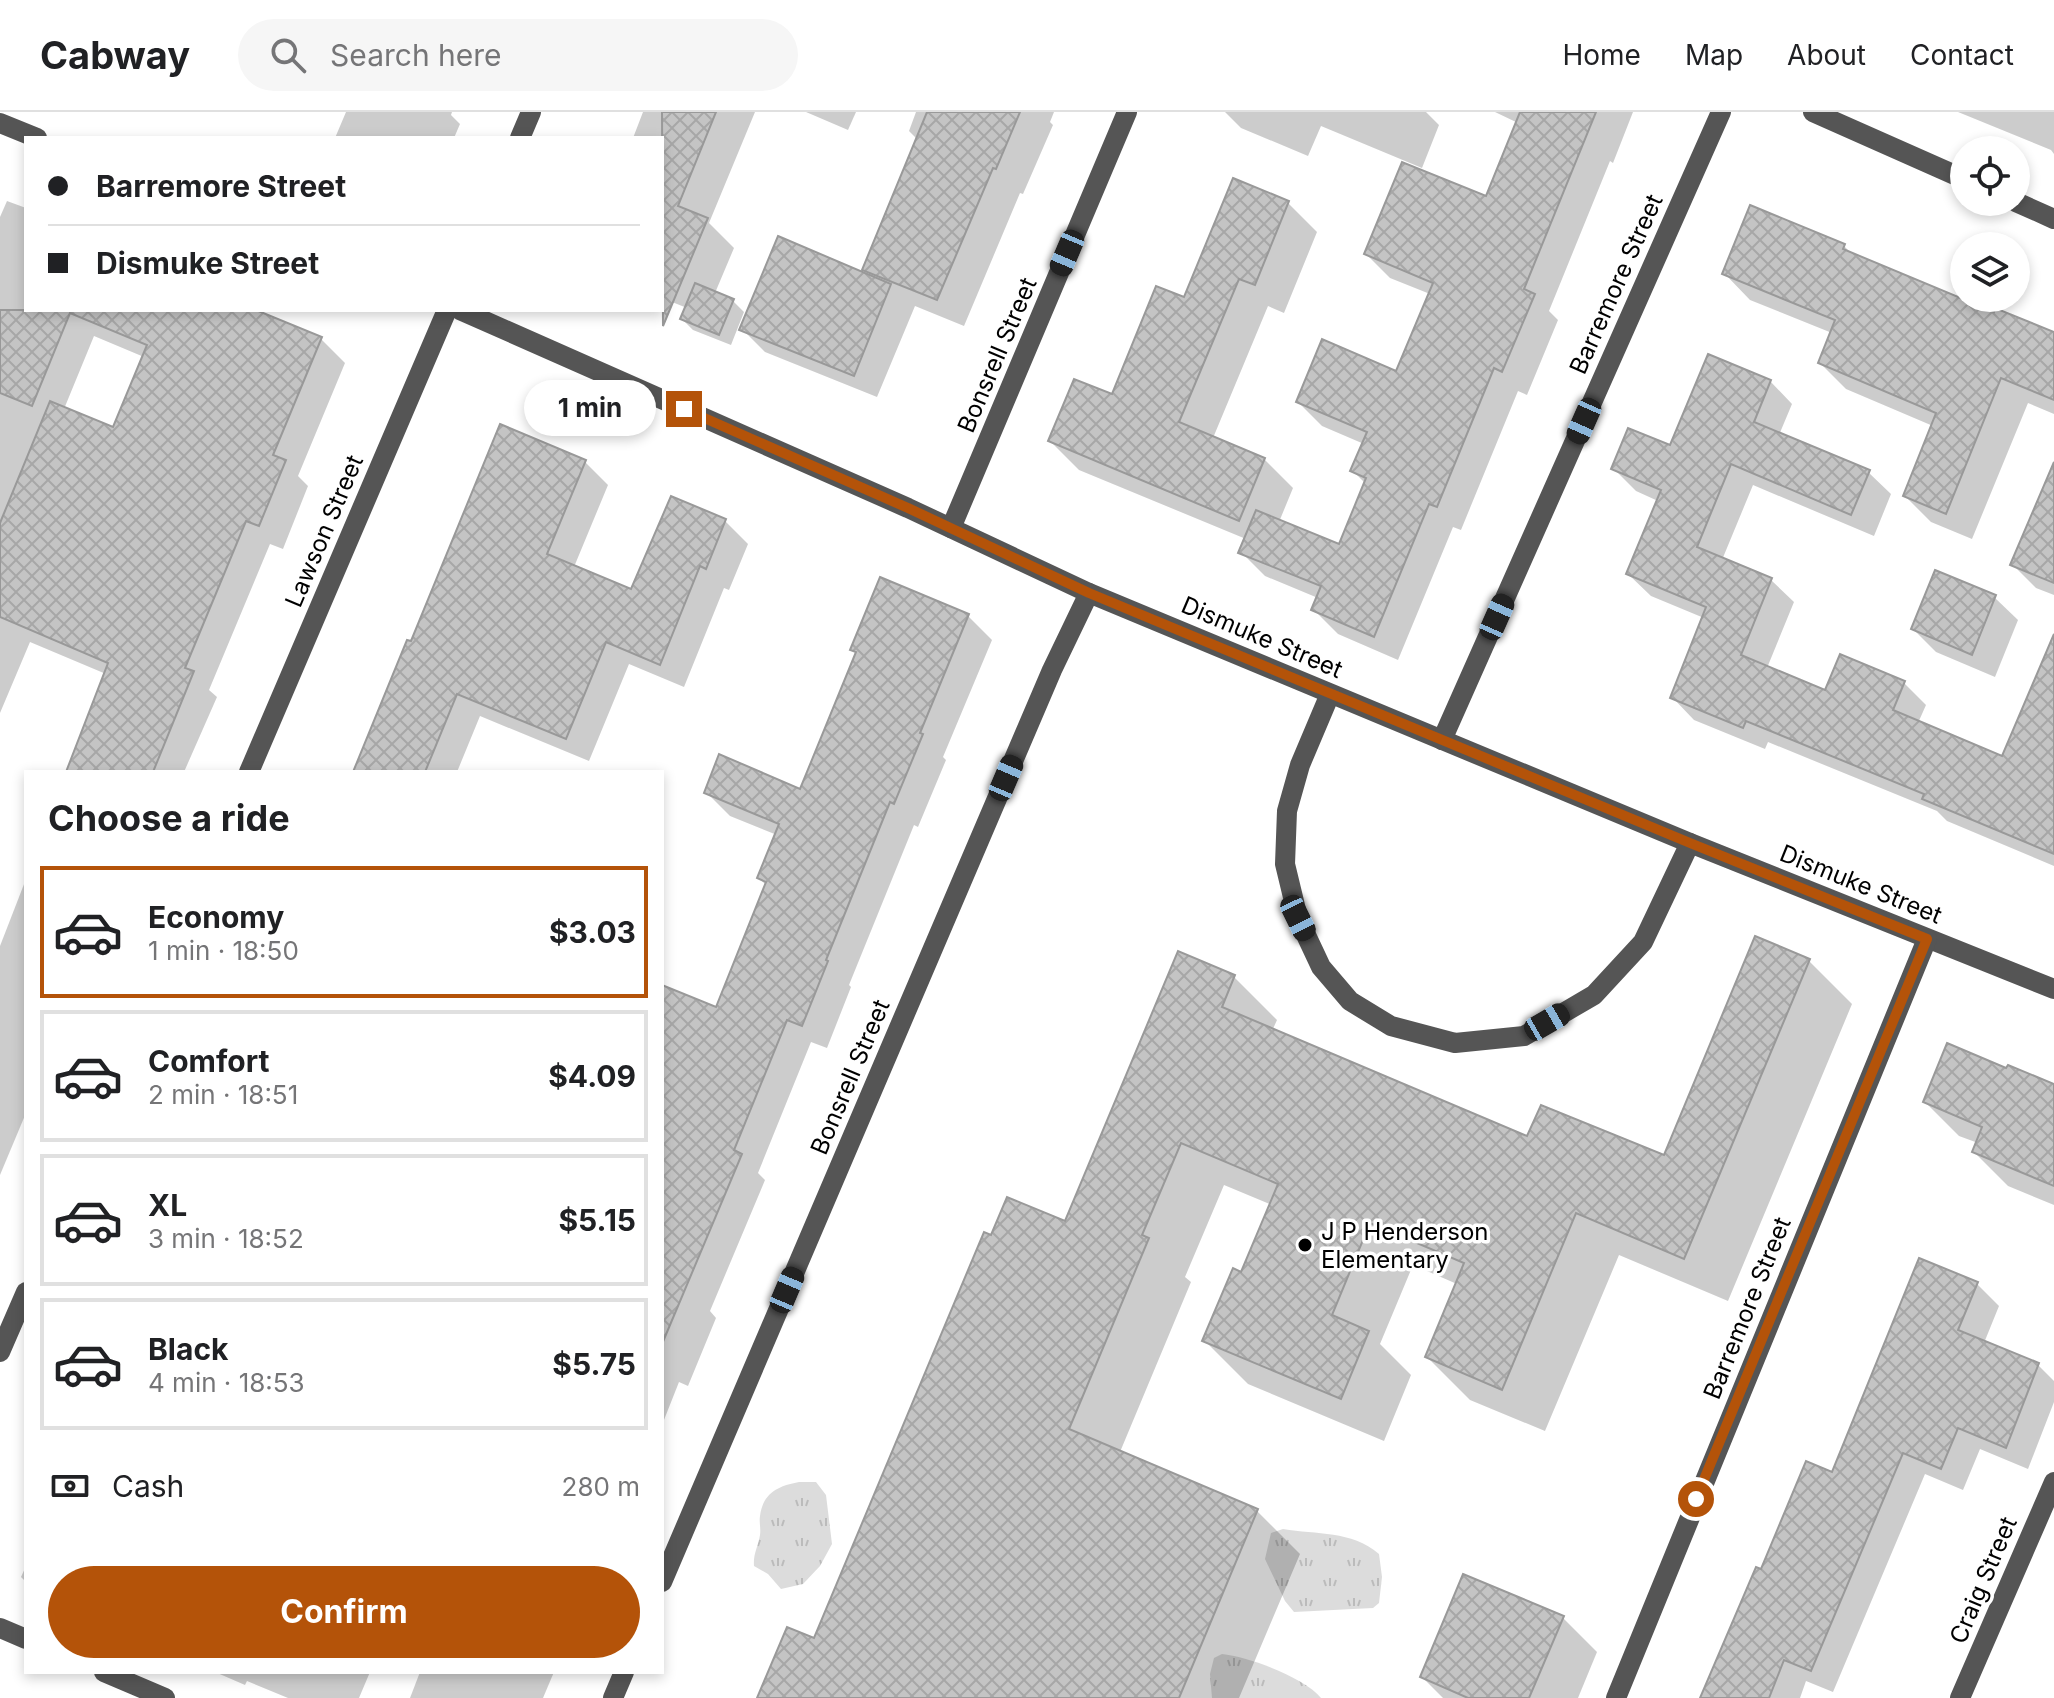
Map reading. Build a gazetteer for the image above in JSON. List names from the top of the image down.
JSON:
{
  "streets": {
    "street": [
      "Barremore Street",
      "Bonsrell Street",
      "Lawson Street",
      "Dismuke Street",
      "Craig Street"
    ]
  },
  "crossings": [
    ["Barremore Street", "Dismuke Street"],
    ["Bonsrell Street", "Dismuke Street"]
  ],
  "places": ["J P Henderson Elementary"],
  "page": {
    "header": "Cabway",
    "search": "Search here",
    "nav": [
      "Home",
      "Map",
      "About",
      "Contact"
    ],
    "banner": ["Barremore Street", "Dismuke Street"],
    "bubble": "1 min",
    "heading": "Choose a ride",
    "list": [
      {
        "name": "Economy",
        "note": "1 min · 18:50",
        "value": "$3.03"
      },
      {
        "name": "Comfort",
        "note": "2 min · 18:51",
        "value": "$4.09"
      },
      {
        "name": "XL",
        "note": "3 min · 18:52",
        "value": "$5.15"
      },
      {
        "name": "Black",
        "note": "4 min · 18:53",
        "value": "$5.75"
      }
    ],
    "pay": ["Cash", "280 m"],
    "buttons": "Confirm"
  }
}
